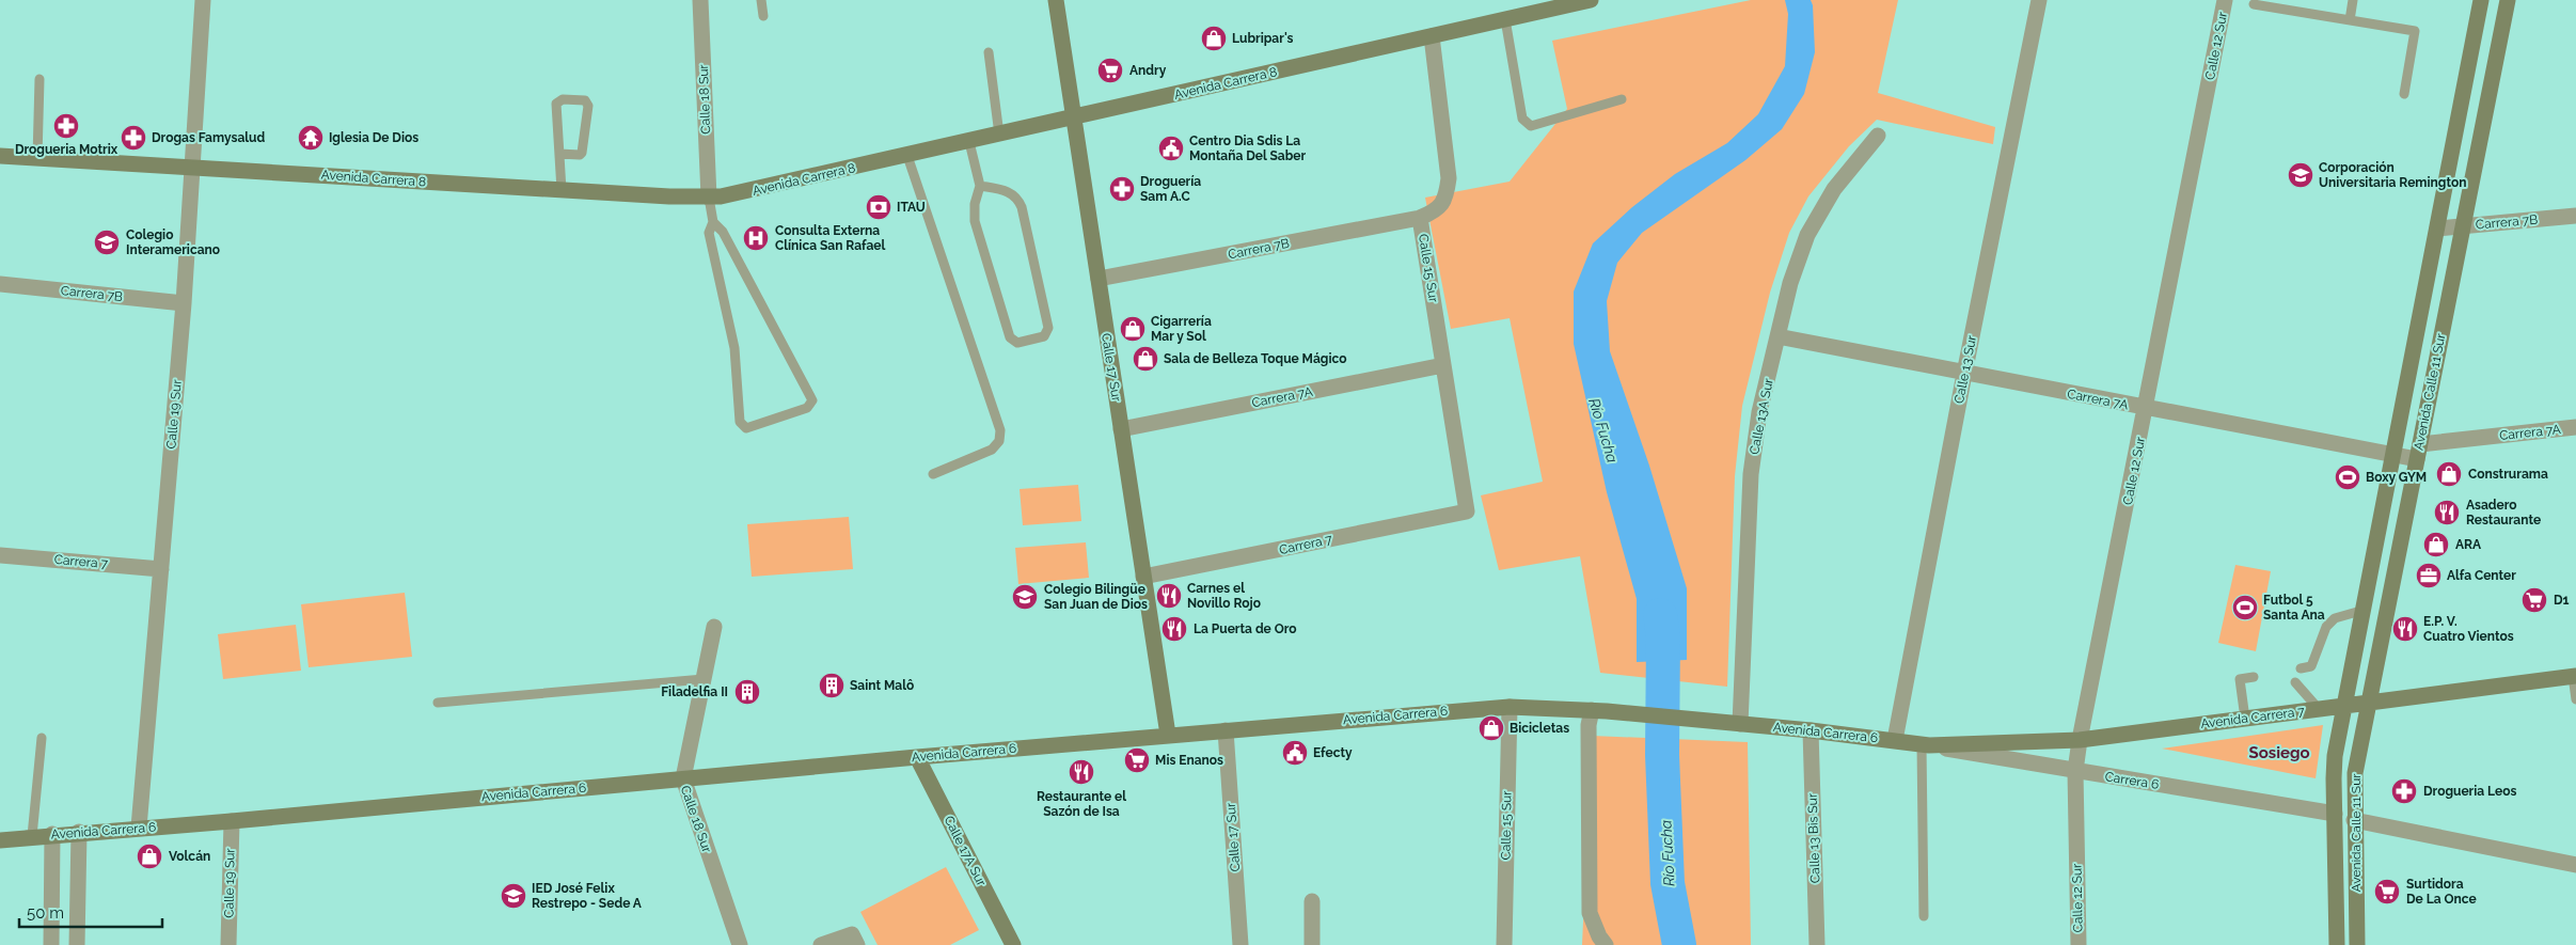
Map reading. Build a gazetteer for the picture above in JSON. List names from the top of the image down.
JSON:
{
  "streets": {
    "main road": [
      "Avenida Carrera 8",
      "Calle 17 Sur",
      "Avenida Calle 11 Sur",
      "Avenida Carrera 6",
      "Avenida Carrera 7",
      "Calle 17A Sur"
    ],
    "street": [
      "Calle 12 Sur",
      "Calle 18 Sur",
      "Carrera 7B",
      "Calle 15 Sur",
      "Calle 13 Sur",
      "Carrera 7A",
      "Calle 19 Sur",
      "Calle 13A Sur",
      "Carrera 7",
      "Carrera 6",
      "Calle 13 Bis Sur"
    ]
  },
  "crossings": [
    ["Calle 12 Sur", "Carrera 7A"],
    ["Calle 12 Sur", "Avenida Carrera 7"],
    ["Calle 12 Sur", "Carrera 6"],
    ["Avenida Carrera 8", "Calle 18 Sur"],
    ["Avenida Carrera 8", "Calle 15 Sur"],
    ["Avenida Carrera 8", "Calle 17 Sur"],
    ["Avenida Carrera 8", "Calle 19 Sur"],
    ["Calle 18 Sur", "Avenida Carrera 6"],
    ["Carrera 7B", "Calle 15 Sur"],
    ["Carrera 7B", "Calle 17 Sur"],
    ["Carrera 7B", "Avenida Calle 11 Sur"],
    ["Carrera 7B", "Calle 19 Sur"],
    ["Calle 15 Sur", "Carrera 7A"],
    ["Calle 15 Sur", "Carrera 7"],
    ["Calle 15 Sur", "Avenida Carrera 6"],
    ["Calle 17 Sur", "Carrera 7A"],
    ["Calle 17 Sur", "Carrera 7"],
    ["Calle 17 Sur", "Avenida Carrera 6"],
    ["Calle 13 Sur", "Carrera 7A"],
    ["Calle 13 Sur", "Avenida Carrera 6"],
    ["Avenida Calle 11 Sur", "Carrera 7A"],
    ["Avenida Calle 11 Sur", "Avenida Carrera 7"],
    ["Avenida Calle 11 Sur", "Carrera 6"],
    ["Carrera 7A", "Calle 13A Sur"],
    ["Calle 19 Sur", "Carrera 7"],
    ["Calle 19 Sur", "Avenida Carrera 6"],
    ["Calle 13A Sur", "Avenida Carrera 6"],
    ["Avenida Carrera 6", "Avenida Carrera 7"],
    ["Avenida Carrera 6", "Carrera 6"],
    ["Avenida Carrera 6", "Calle 13 Bis Sur"],
    ["Avenida Carrera 6", "Calle 17A Sur"],
    ["Avenida Carrera 7", "Carrera 6"]
  ],
  "districts": ["Sosiego"],
  "water": ["Río Fucha"],
  "places": {
    "shop": [
      "Lubripar's",
      "Cigarrería Mar y Sol",
      "Sala de Belleza Toque Mágico",
      "Construrama",
      "ARA",
      "Bicicletas",
      "Volcán"
    ],
    "supermarket": [
      "Andry",
      "D1",
      "Mis Enanos",
      "Surtidora De La Once"
    ],
    "pharmacy": [
      "Drogueria Motrix",
      "Drogas Famysalud",
      "Droguería Sam A.C",
      "Drogueria Leos"
    ],
    "temple": ["Iglesia De Dios"],
    "public building": ["Centro Dia Sdis La Montaña Del Saber", "Efecty"],
    "school or university": [
      "Corporación Universitaria Remington",
      "Colegio Interamericano",
      "Colegio Bilingüe San Juan de Dios",
      "IED José Felix Restrepo - Sede A"
    ],
    "bank": ["ITAU"],
    "hospital": ["Consulta Externa Clínica San Rafael"],
    "sports": ["Boxy GYM", "Futbol 5 Santa Ana"],
    "restaurant": [
      "Asadero Restaurante",
      "Carnes el Novillo Rojo",
      "La Puerta de Oro",
      "E.P. V. Cuatro Vientos",
      "Restaurante el Sazón de Isa"
    ],
    "office": ["Alfa Center"],
    "building": ["Saint Malô", "Filadelfia II"]
  },
  "scale_bar": "50 m"
}
